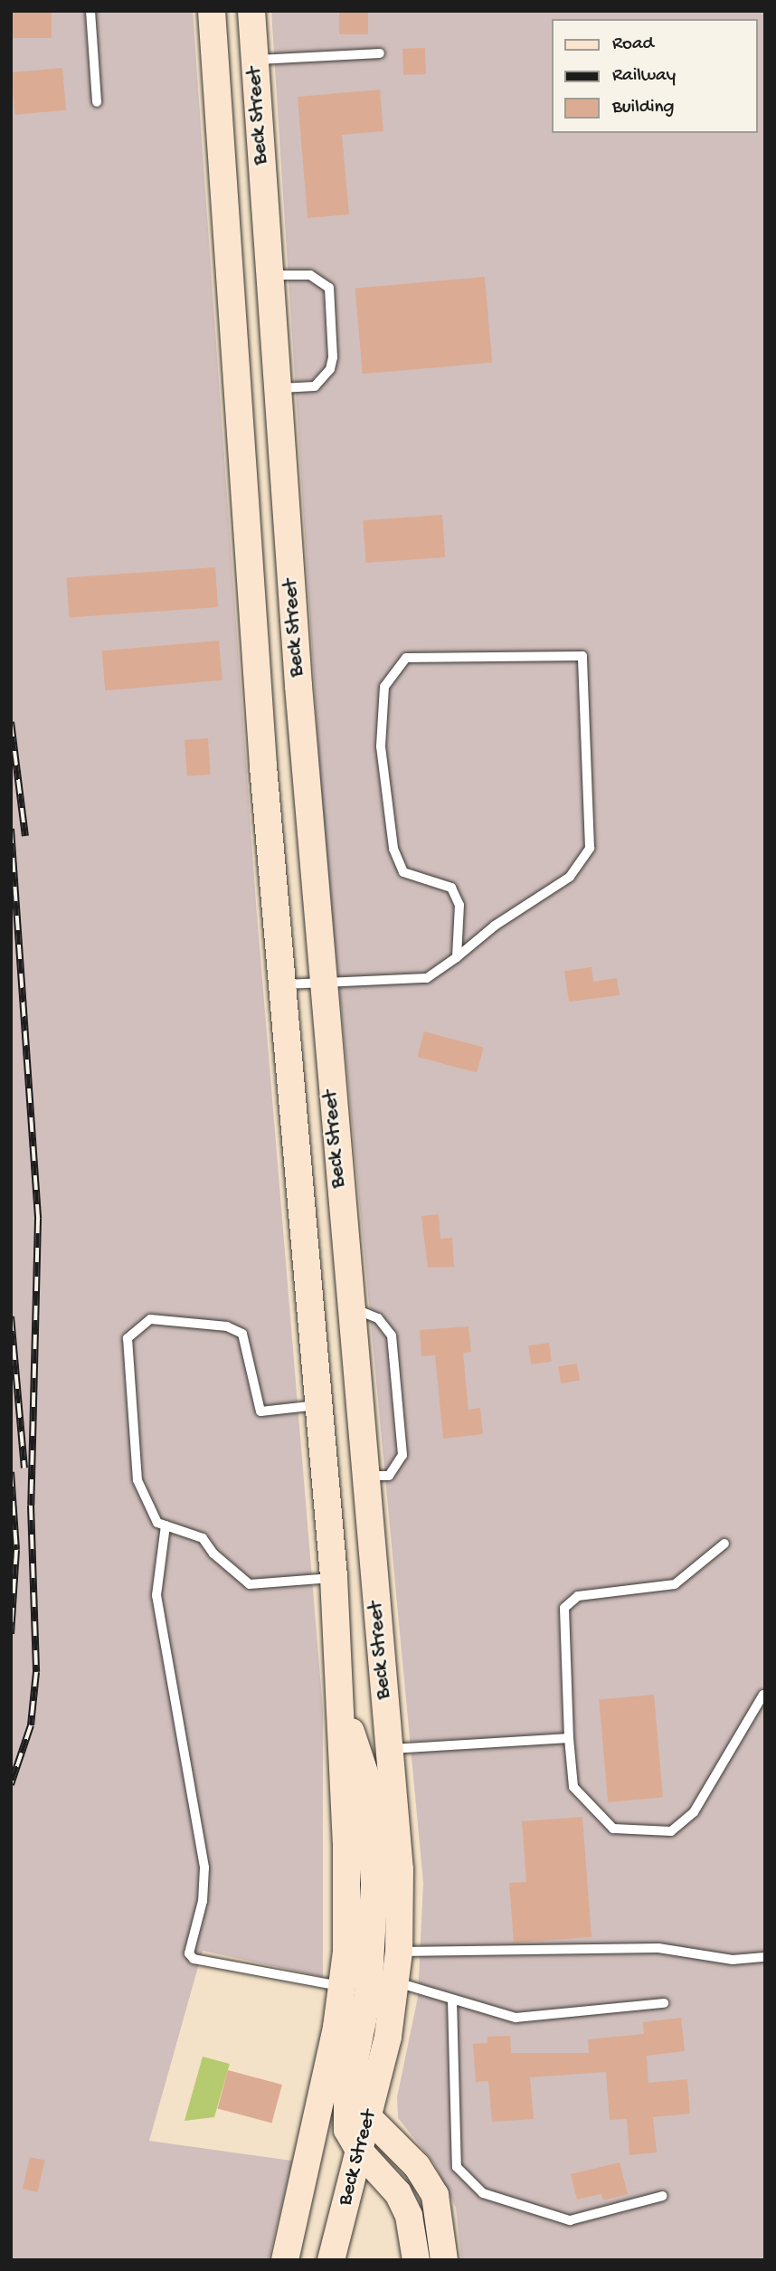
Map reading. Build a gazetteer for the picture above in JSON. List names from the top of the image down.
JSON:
{
  "streets": {
    "main road": ["Beck Street"]
  },
  "legend": ["Road", "Railway", "Building"]
}
